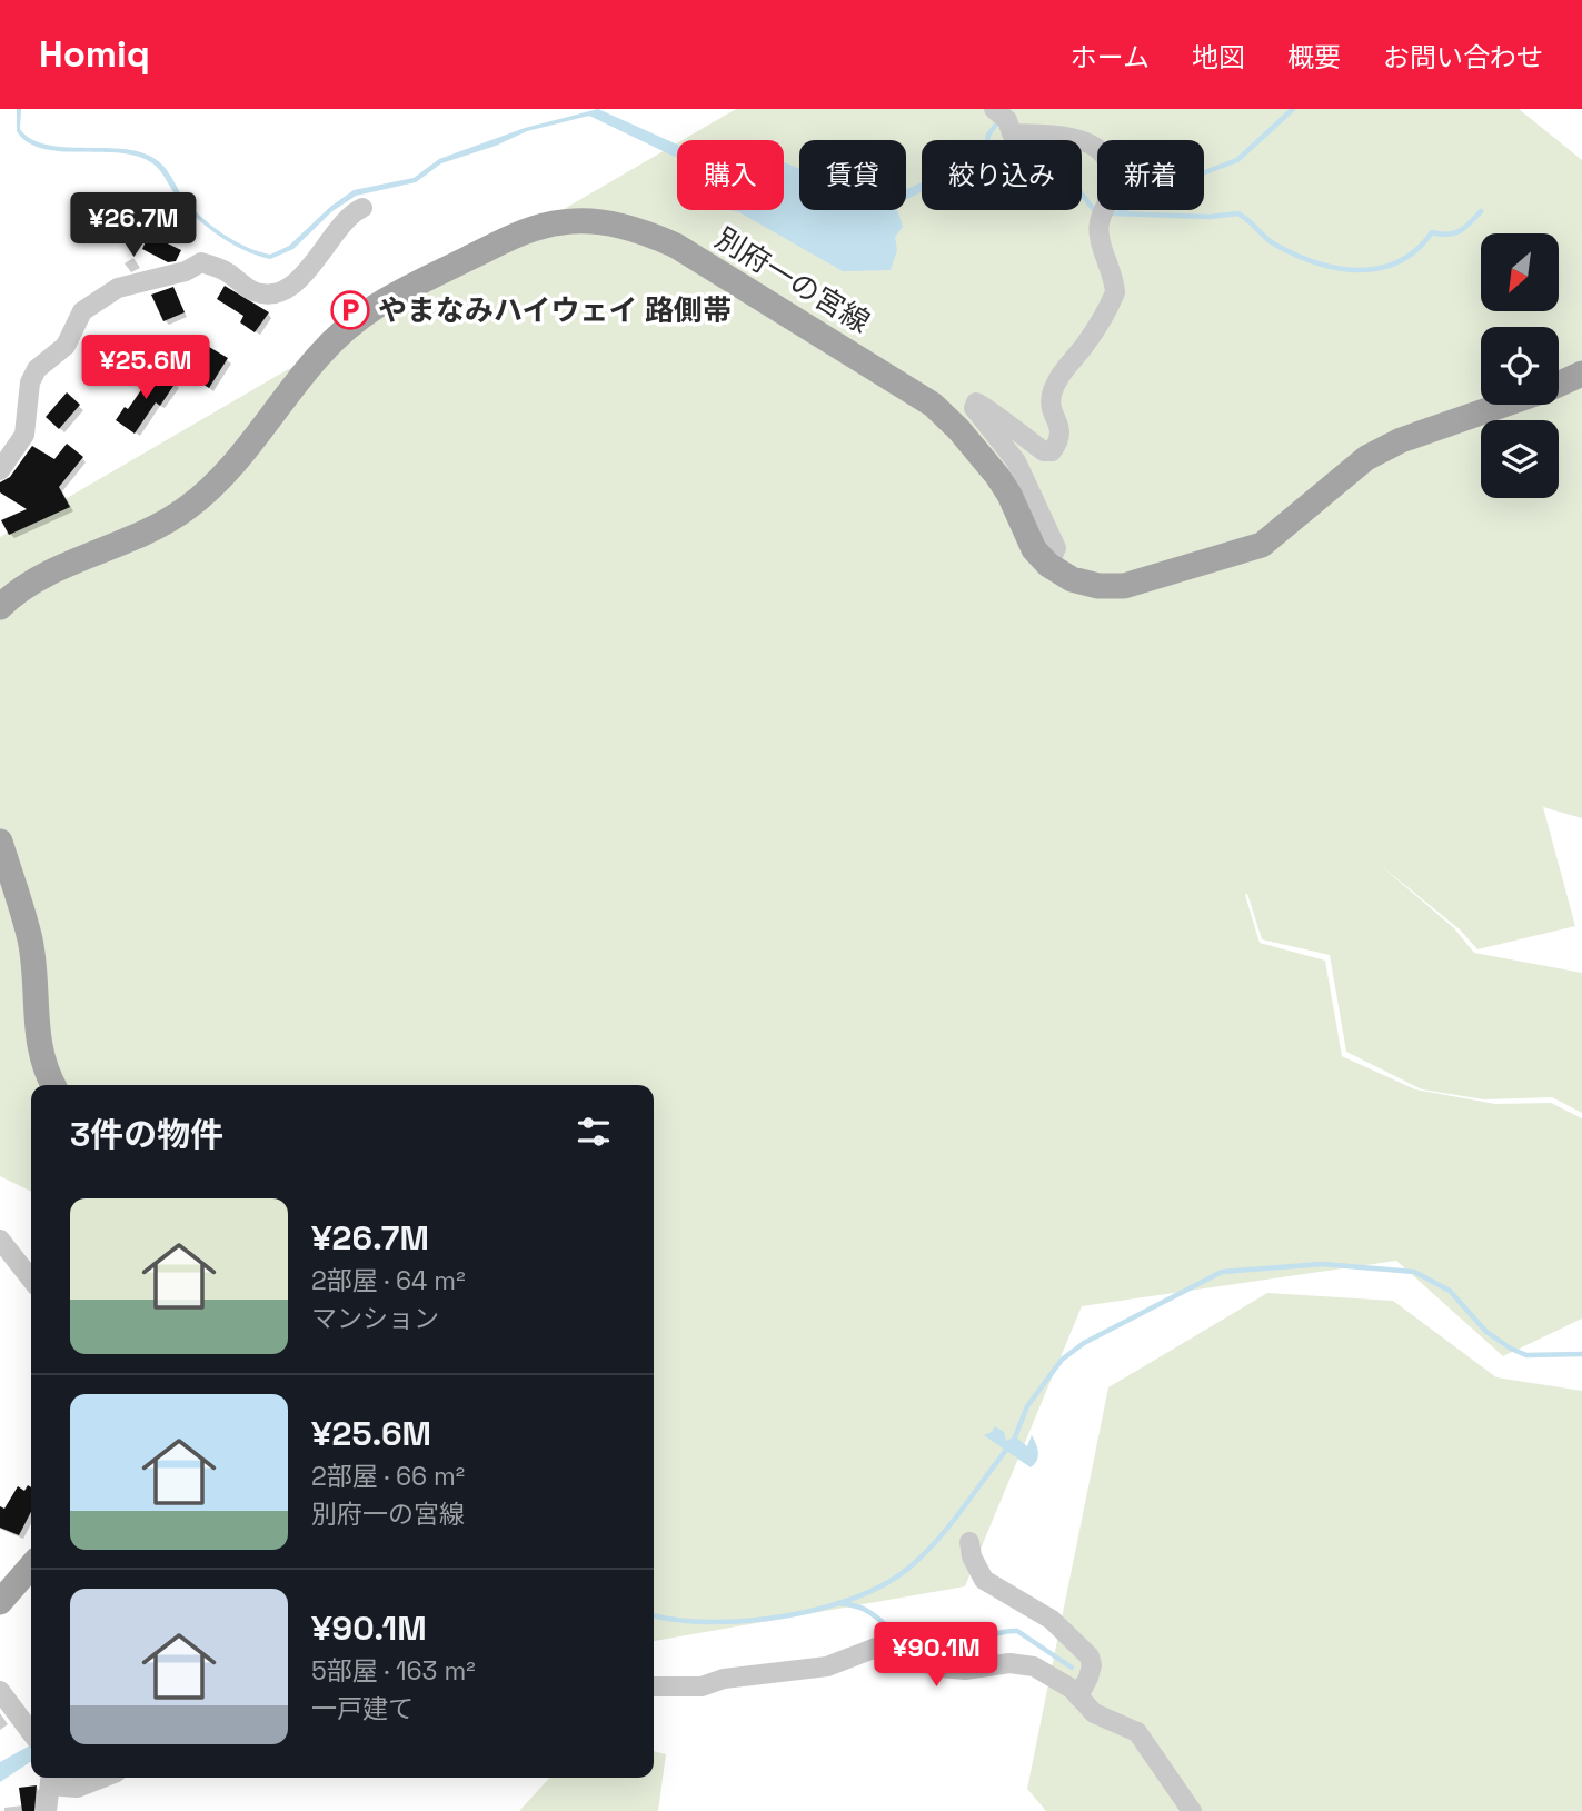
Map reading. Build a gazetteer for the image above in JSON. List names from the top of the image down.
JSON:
{
  "streets": {
    "main road": ["別府一の宮線"]
  },
  "places": {
    "parking": ["やまなみハイウェイ 路側帯"]
  },
  "north": "bottom left",
  "page": {
    "header": "Homiq",
    "nav": [
      "ホーム",
      "地図",
      "概要",
      "お問い合わせ"
    ],
    "chip": [
      "購入",
      "賃貸",
      "絞り込み",
      "新着"
    ],
    "price": ["¥26.7M", "¥25.6M", "¥90.1M"],
    "heading": "3件の物件",
    "list": [
      {
        "name": "¥26.7M",
        "note": "2部屋 · 64 m² · マンション"
      },
      {
        "name": "¥25.6M",
        "note": "2部屋 · 66 m² · 別府一の宮線"
      },
      {
        "name": "¥90.1M",
        "note": "5部屋 · 163 m² · 一戸建て"
      }
    ]
  }
}
